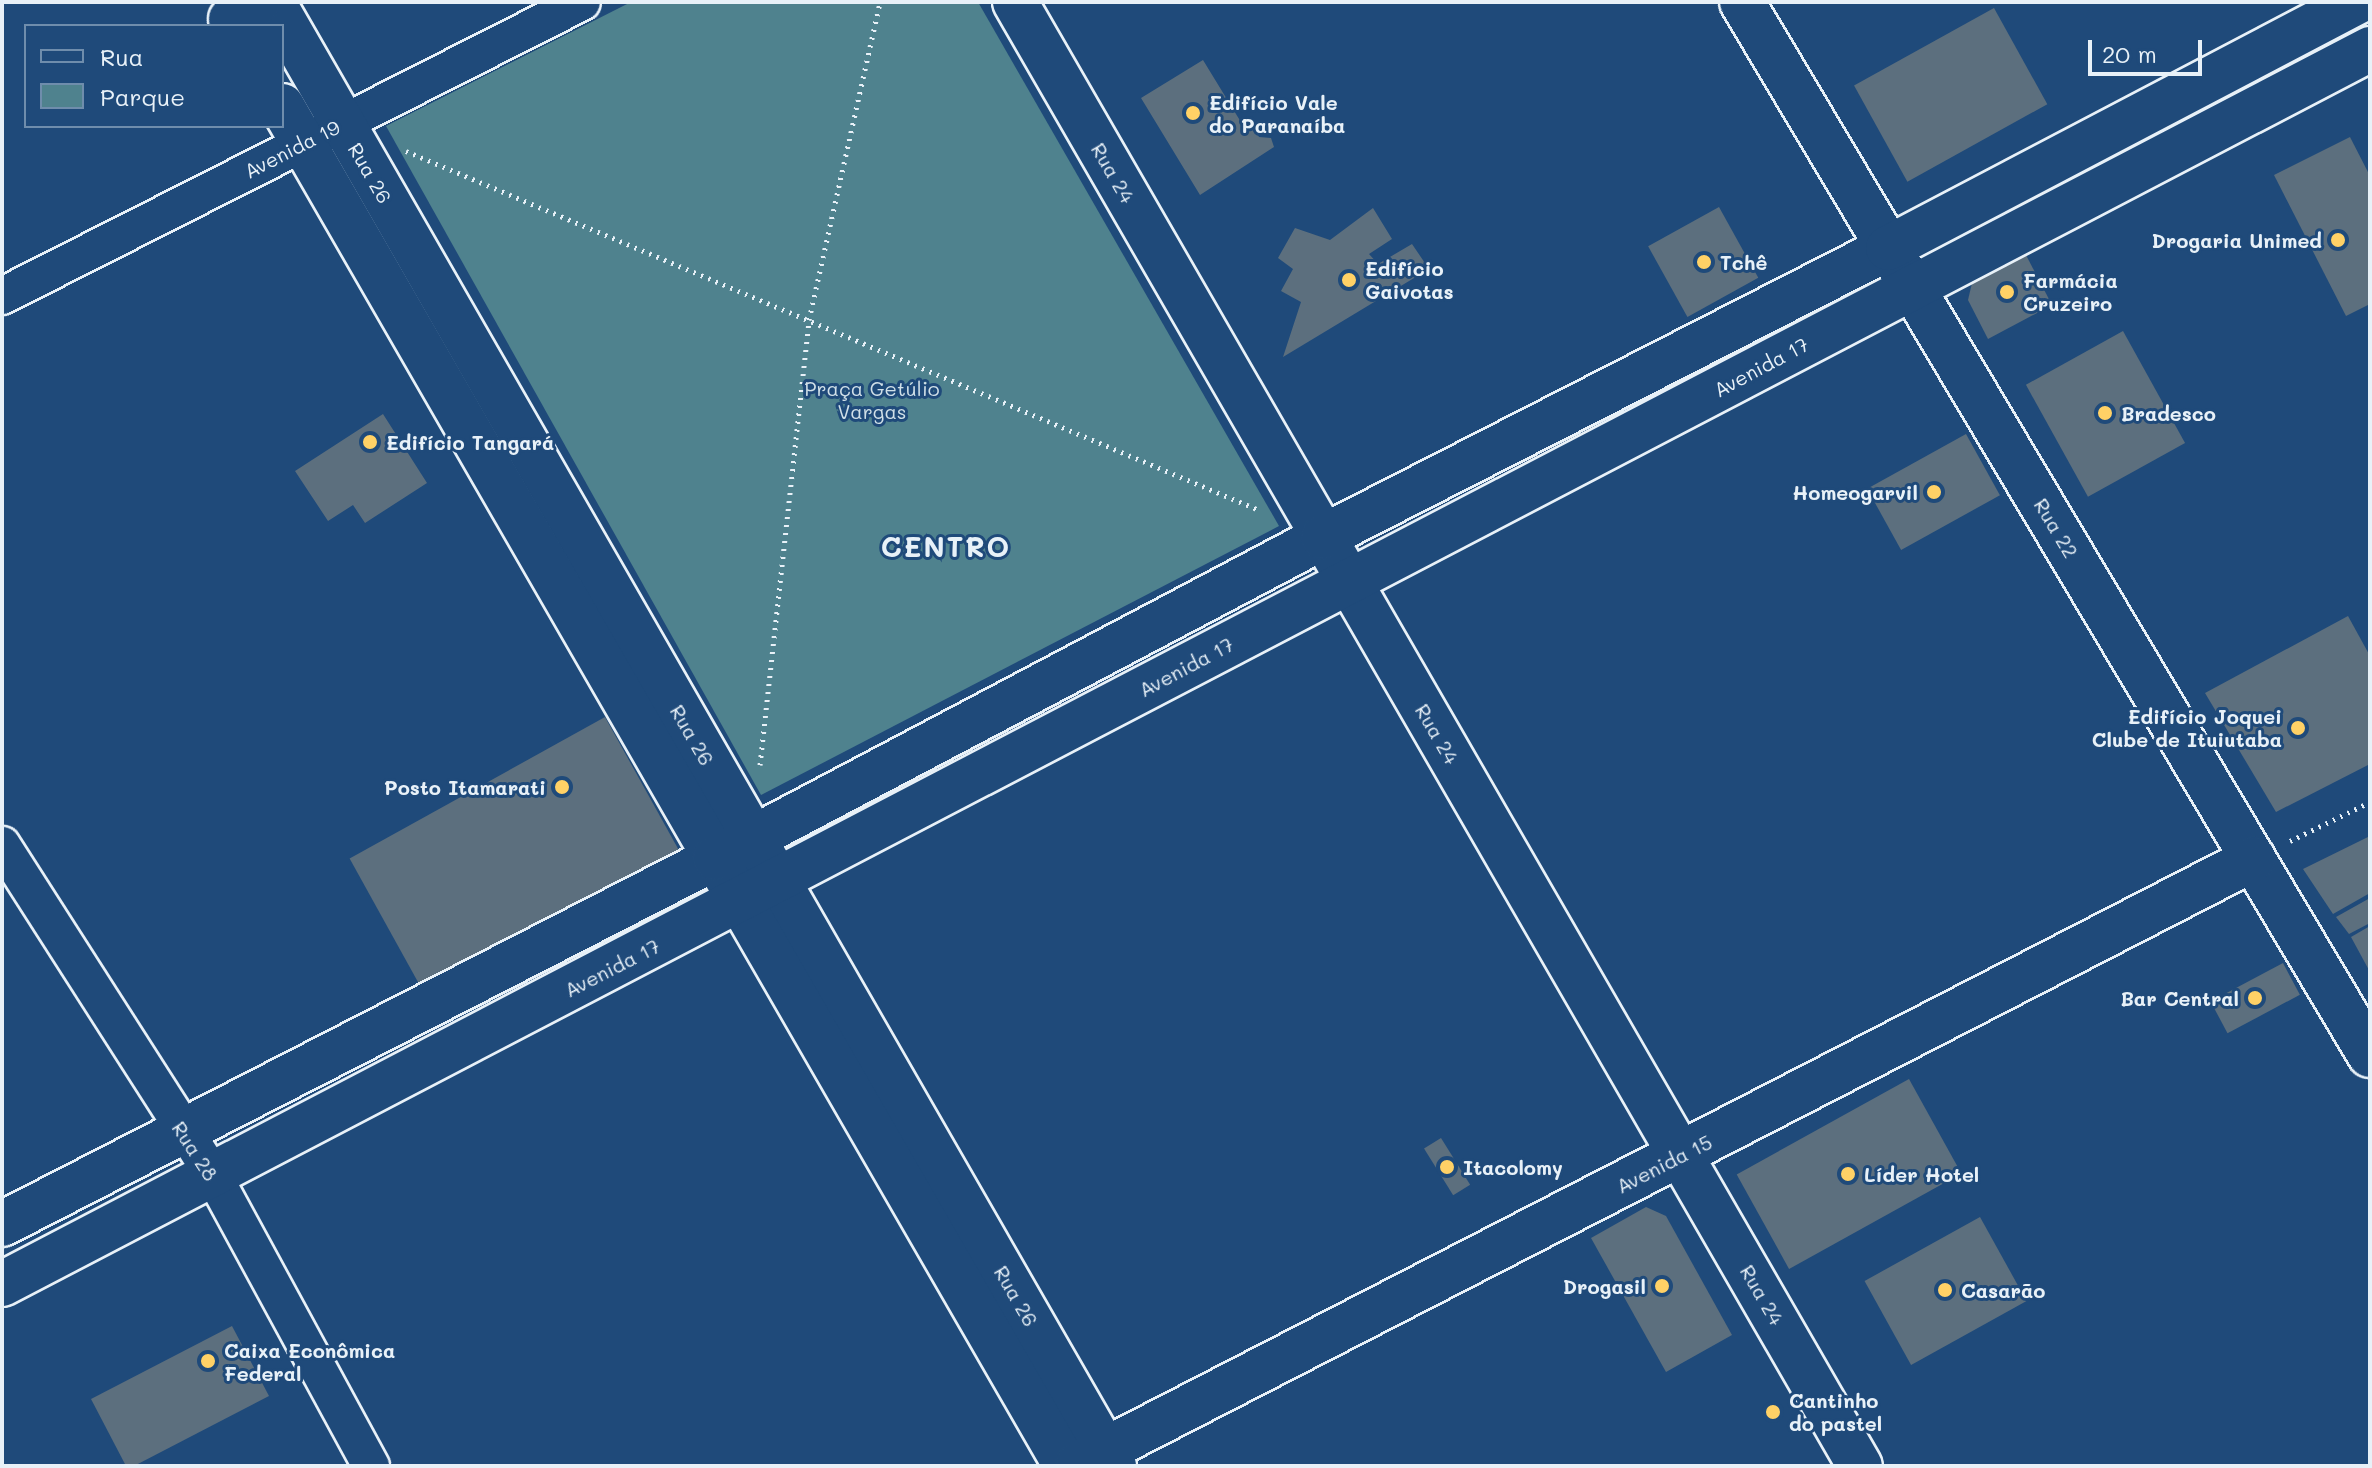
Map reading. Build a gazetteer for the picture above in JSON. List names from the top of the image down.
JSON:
{
  "streets": {
    "street": [
      "Avenida 19",
      "Rua 26",
      "Rua 24",
      "Avenida 17",
      "Rua 22",
      "Rua 28",
      "Avenida 15"
    ]
  },
  "crossings": [
    ["Avenida 19", "Rua 26"],
    ["Rua 26", "Avenida 17"],
    ["Rua 26", "Avenida 15"],
    ["Rua 24", "Avenida 17"],
    ["Rua 24", "Avenida 15"],
    ["Avenida 17", "Rua 22"],
    ["Avenida 17", "Rua 28"],
    ["Rua 22", "Avenida 15"]
  ],
  "districts": ["CENTRO"],
  "parks": ["Praça Getúlio Vargas"],
  "places": [
    "Edifício Vale do Paranaíba",
    "Drogaria Unimed",
    "Tchê",
    "Edifício Gaivotas",
    "Farmácia Cruzeiro",
    "Bradesco",
    "Edifício Tangará",
    "Homeogarvil",
    "Edifício Joquei Clube de Ituiutaba",
    "Posto Itamarati",
    "Bar Central",
    "Itacolomy",
    "Líder Hotel",
    "Drogasil",
    "Casarão",
    "Caixa Econômica Federal",
    "Cantinho do pastel"
  ],
  "legend": ["Rua", "Parque"],
  "scale_bar": "20 m"
}
